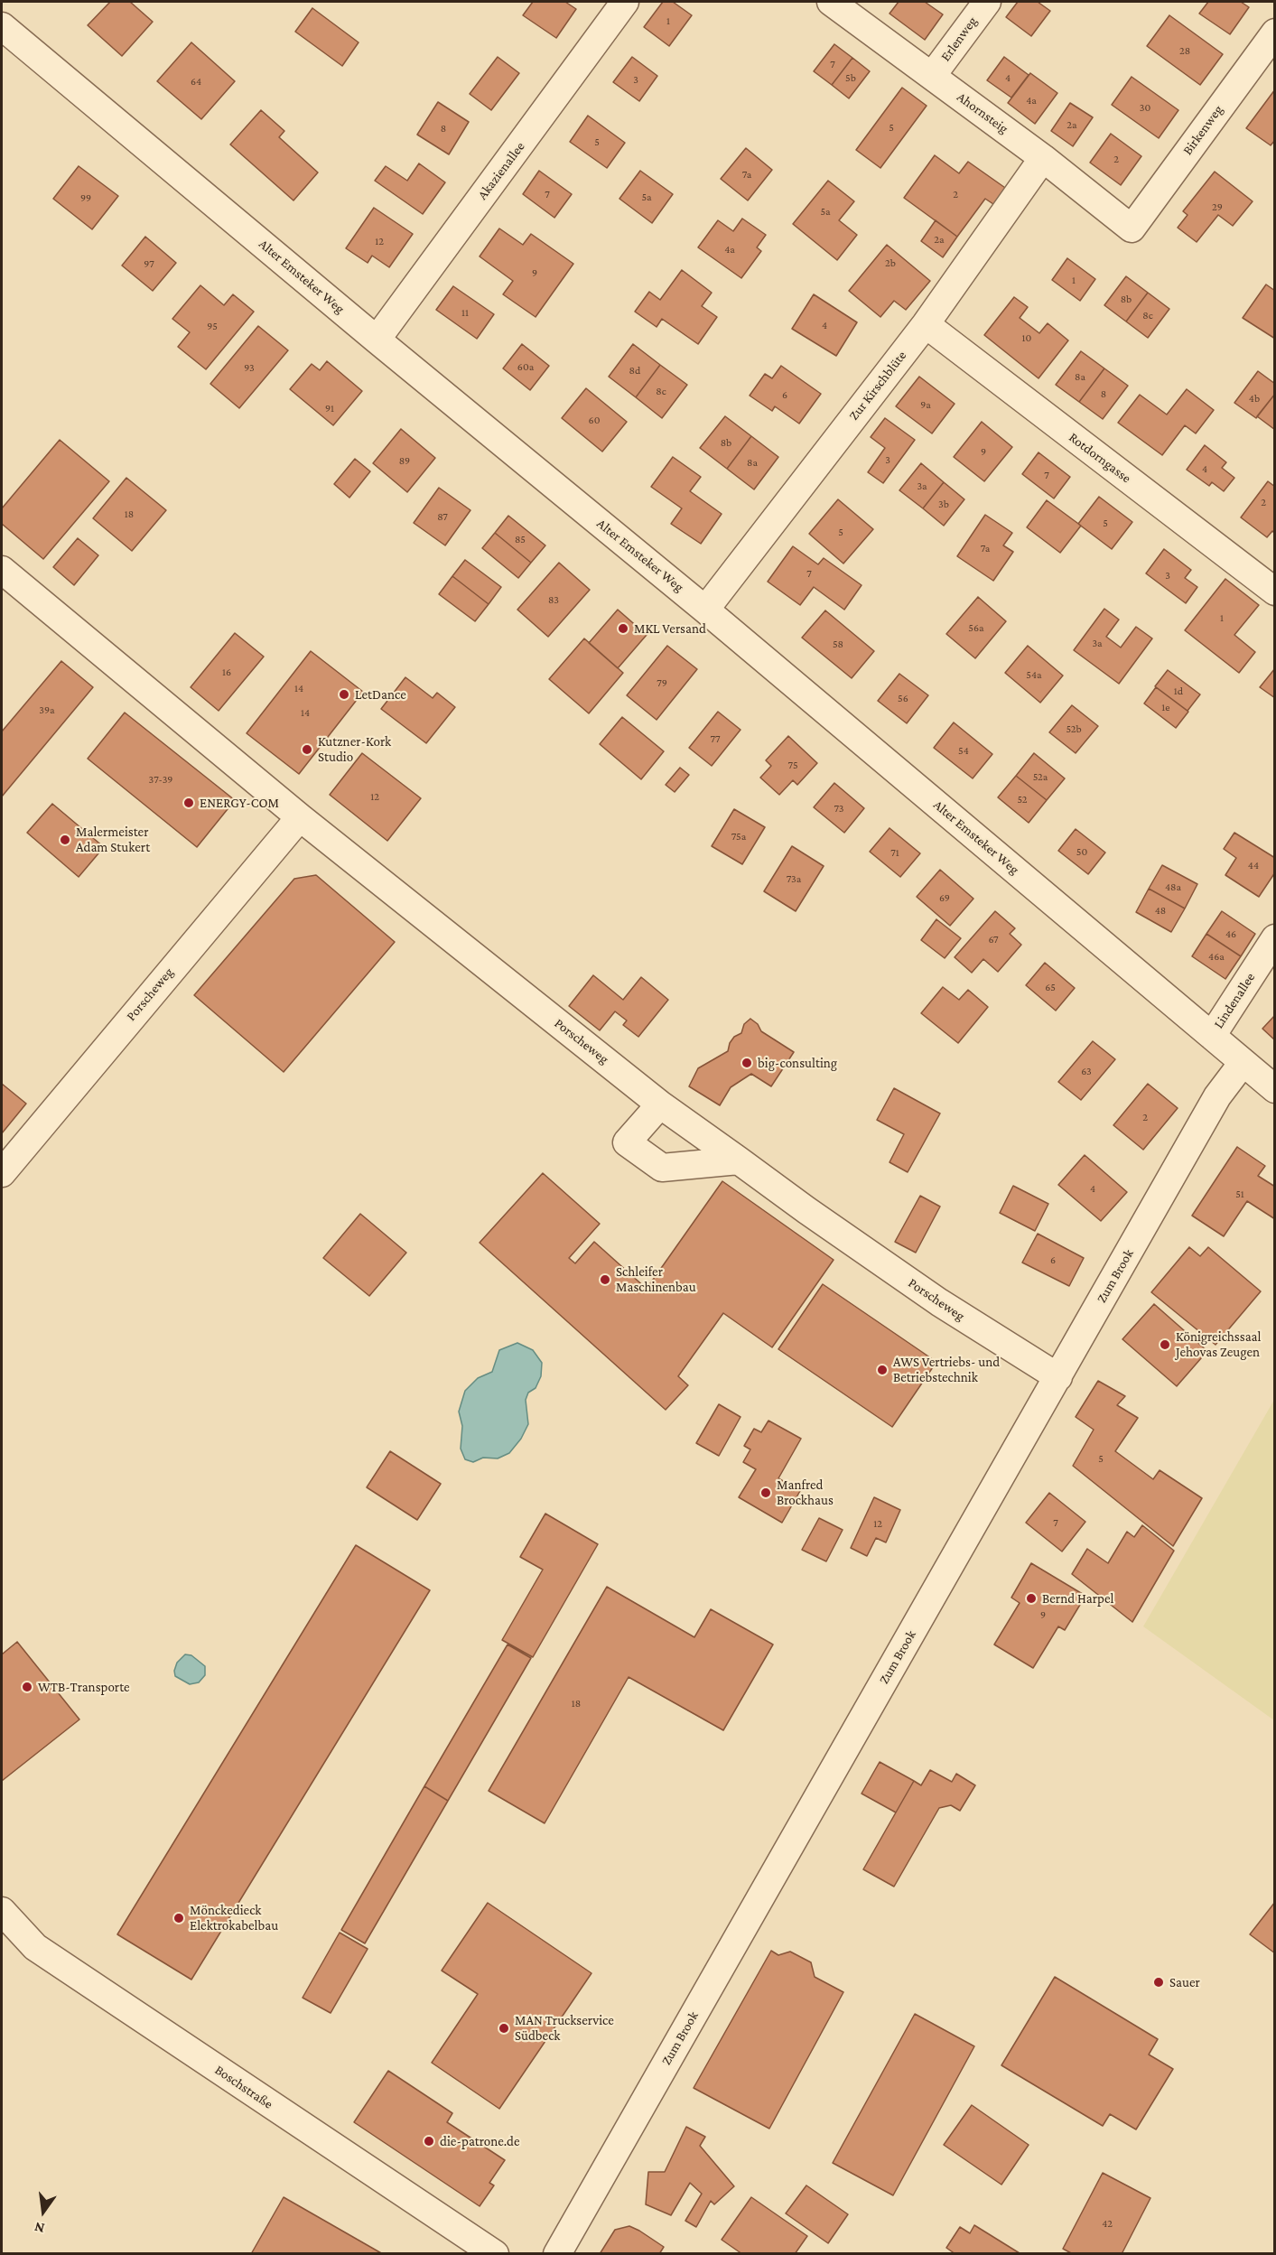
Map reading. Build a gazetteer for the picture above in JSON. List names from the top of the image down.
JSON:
{
  "streets": {
    "street": [
      "Erlenweg",
      "Ahornsteig",
      "Birkenweg",
      "Akazienallee",
      "Alter Emsteker Weg",
      "Zur Kirschblüte",
      "Rotdorngasse",
      "Porscheweg",
      "Lindenallee",
      "Zum Brook",
      "Boschstraße"
    ]
  },
  "crossings": [
    ["Erlenweg", "Ahornsteig"],
    ["Ahornsteig", "Birkenweg"],
    ["Ahornsteig", "Zur Kirschblüte"],
    ["Akazienallee", "Alter Emsteker Weg"],
    ["Alter Emsteker Weg", "Zur Kirschblüte"],
    ["Alter Emsteker Weg", "Lindenallee"],
    ["Alter Emsteker Weg", "Zum Brook"],
    ["Zur Kirschblüte", "Rotdorngasse"],
    ["Porscheweg", "Zum Brook"]
  ],
  "places": [
    "MKL Versand",
    "LetDance",
    "Kutzner-Kork Studio",
    "ENERGY-COM",
    "Malermeister Adam Stukert",
    "big-consulting",
    "Schleifer Maschinenbau",
    "Königreichssaal Jehovas Zeugen",
    "AWS Vertriebs- und Betriebstechnik",
    "Manfred Brockhaus",
    "Bernd Harpel",
    "WTB-Transporte",
    "Mönckedieck Elektrokabelbau",
    "Sauer",
    "MAN Truckservice Südbeck",
    "die-patrone.de"
  ],
  "house_numbers": [
    "1",
    "28",
    "7",
    "5b",
    "4",
    "3",
    "64",
    "4a",
    "30",
    "2a",
    "5",
    "8",
    "5",
    "2",
    "7a",
    "7",
    "2",
    "5a",
    "99",
    "29",
    "5a",
    "2a",
    "12",
    "4a",
    "2b",
    "97",
    "9",
    "1",
    "8b",
    "11",
    "8c",
    "4",
    "95",
    "10",
    "60a",
    "93",
    "8d",
    "8a",
    "8c",
    "8",
    "6",
    "4b",
    "9a",
    "91",
    "60",
    "8b",
    "9",
    "3",
    "89",
    "8a",
    "4",
    "7",
    "3a",
    "2",
    "3b",
    "18",
    "87",
    "5",
    "5",
    "85",
    "7a",
    "7",
    "3",
    "83",
    "1",
    "56a",
    "3a",
    "58",
    "16",
    "54a",
    "79",
    "14",
    "1d",
    "56",
    "1e",
    "39a",
    "14",
    "52b",
    "77",
    "54",
    "75",
    "52a",
    "37-39",
    "12",
    "52",
    "73",
    "75a",
    "50",
    "71",
    "44",
    "73a",
    "48a",
    "69",
    "48",
    "46",
    "67",
    "46a",
    "65",
    "63",
    "2",
    "4",
    "51",
    "6",
    "5",
    "7",
    "12",
    "9",
    "18",
    "42"
  ],
  "north": "bottom"
}
